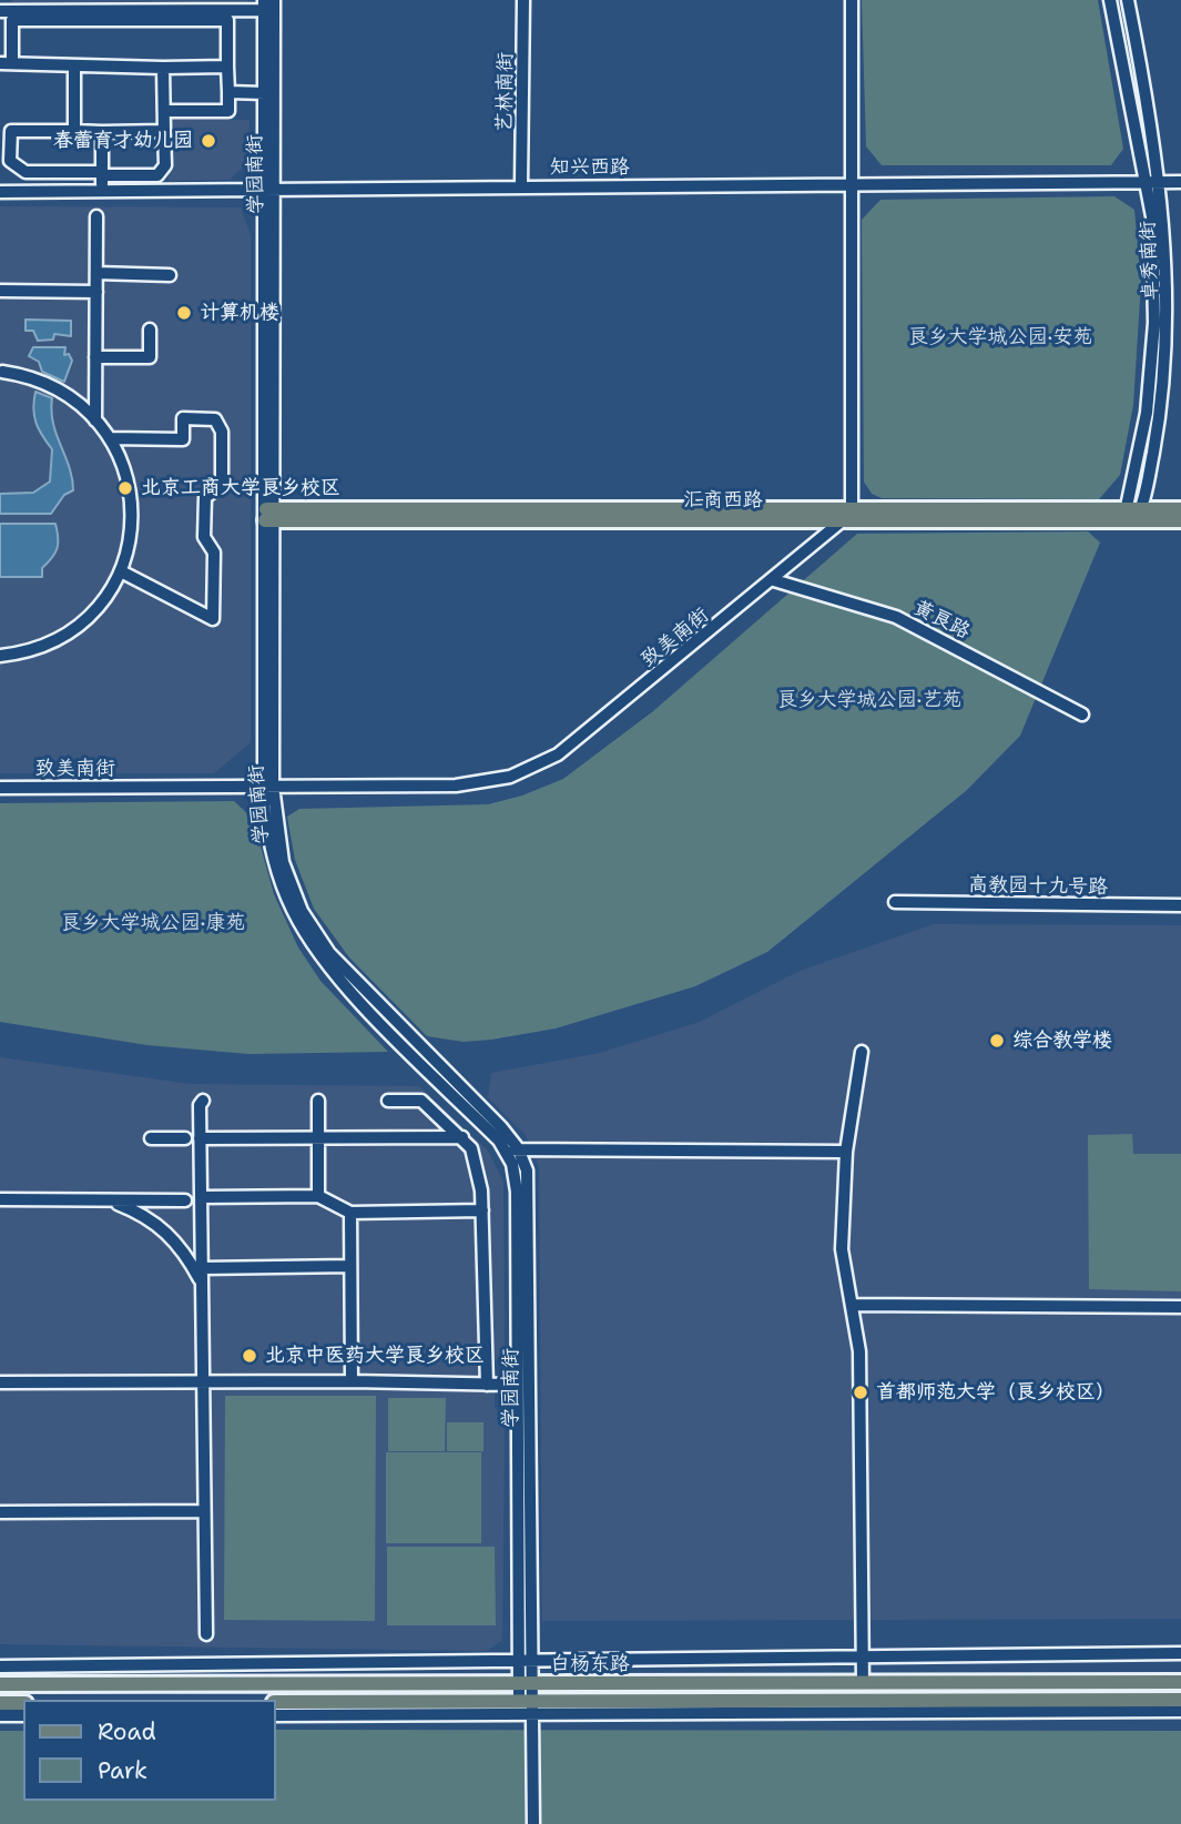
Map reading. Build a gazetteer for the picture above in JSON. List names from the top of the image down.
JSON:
{
  "streets": {
    "main road": ["汇商西路", "白杨东路"],
    "street": [
      "艺林南街",
      "知兴西路",
      "学园南街",
      "卓秀南街",
      "黄良路",
      "致美南街",
      "高教园十九号路"
    ]
  },
  "crossings": [
    ["艺林南街", "知兴西路"],
    ["知兴西路", "学园南街"],
    ["知兴西路", "卓秀南街"],
    ["学园南街", "汇商西路"],
    ["学园南街", "致美南街"],
    ["学园南街", "白杨东路"],
    ["卓秀南街", "汇商西路"],
    ["汇商西路", "致美南街"],
    ["黄良路", "致美南街"]
  ],
  "parks": ["良乡大学城公园·安苑", "良乡大学城公园·艺苑", "良乡大学城公园·康苑"],
  "places": [
    "春蕾育才幼儿园",
    "计算机楼",
    "北京工商大学良乡校区",
    "综合教学楼",
    "北京中医药大学良乡校区",
    "首都师范大学（良乡校区）"
  ],
  "legend": ["Road", "Park"]
}
